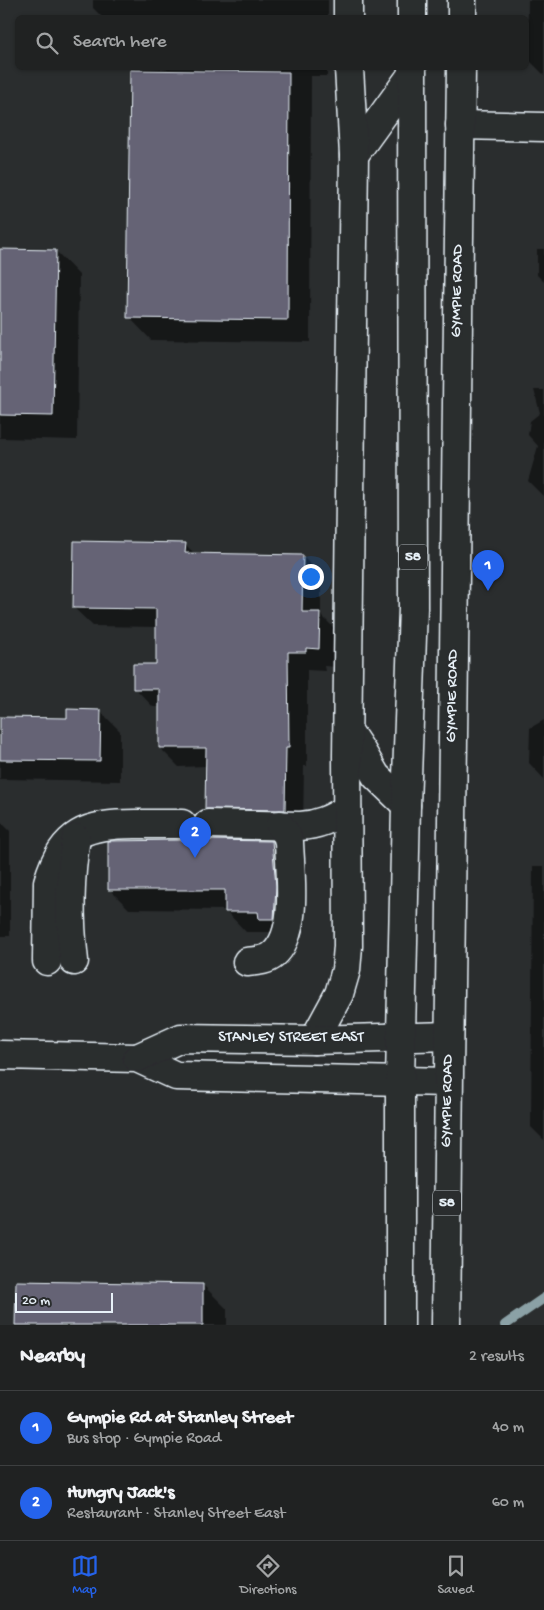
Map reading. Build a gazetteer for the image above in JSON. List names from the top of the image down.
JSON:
{
  "streets": {
    "main road": ["GYMPIE ROAD", "58", "STANLEY STREET EAST"]
  },
  "crossings": [
    ["GYMPIE ROAD", "STANLEY STREET EAST"],
    ["58", "STANLEY STREET EAST"]
  ],
  "scale_bar": "20 m",
  "page": {
    "search": "Search here",
    "pins": ["1", "2"],
    "scale": "20 m",
    "heading": ["Nearby", "2 results"],
    "list": [
      {
        "mark": "1",
        "name": "Gympie Rd at Stanley Street",
        "note": "Bus stop · Gympie Road",
        "value": "40 m"
      },
      {
        "mark": "2",
        "name": "Hungry Jack's",
        "note": "Restaurant · Stanley Street East",
        "value": "60 m"
      }
    ],
    "nav": ["Map", "Directions", "Saved"]
  }
}
